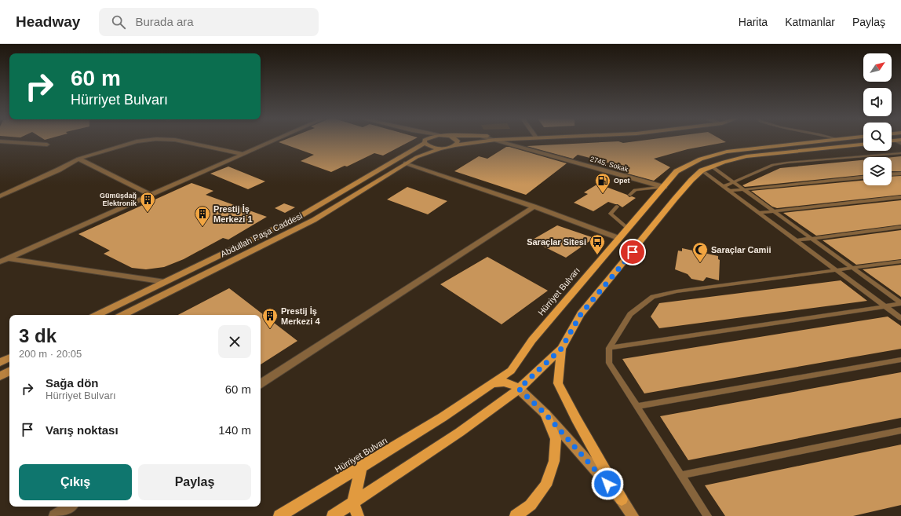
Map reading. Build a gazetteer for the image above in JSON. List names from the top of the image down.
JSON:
{
  "streets": {
    "main road": ["Abdullah Paşa Caddesi", "Hürriyet Bulvarı"],
    "street": ["2745. Sokak"]
  },
  "crossings": [
    ["2745. Sokak", "Hürriyet Bulvarı"]
  ],
  "places": {
    "fuel station": ["Opet"],
    "building": ["Gümüşdağ Elektronik", "Prestij İş Merkezi 1", "Prestij İş Merkezi 4"],
    "bus stop": ["Saraçlar Sitesi"],
    "mosque": ["Saraçlar Camii"]
  },
  "north": "top right",
  "page": {
    "header": "Headway",
    "search": "Burada ara",
    "nav": ["Harita", "Katmanlar", "Paylaş"],
    "turn": ["60 m", "Hürriyet Bulvarı"],
    "heading": ["3 dk", "200 m · 20:05"],
    "list": [
      {
        "name": "Sağa dön",
        "note": "Hürriyet Bulvarı",
        "value": "60 m"
      },
      {
        "name": "Varış noktası",
        "value": "140 m"
      }
    ],
    "buttons": ["Çıkış", "Paylaş"]
  }
}
